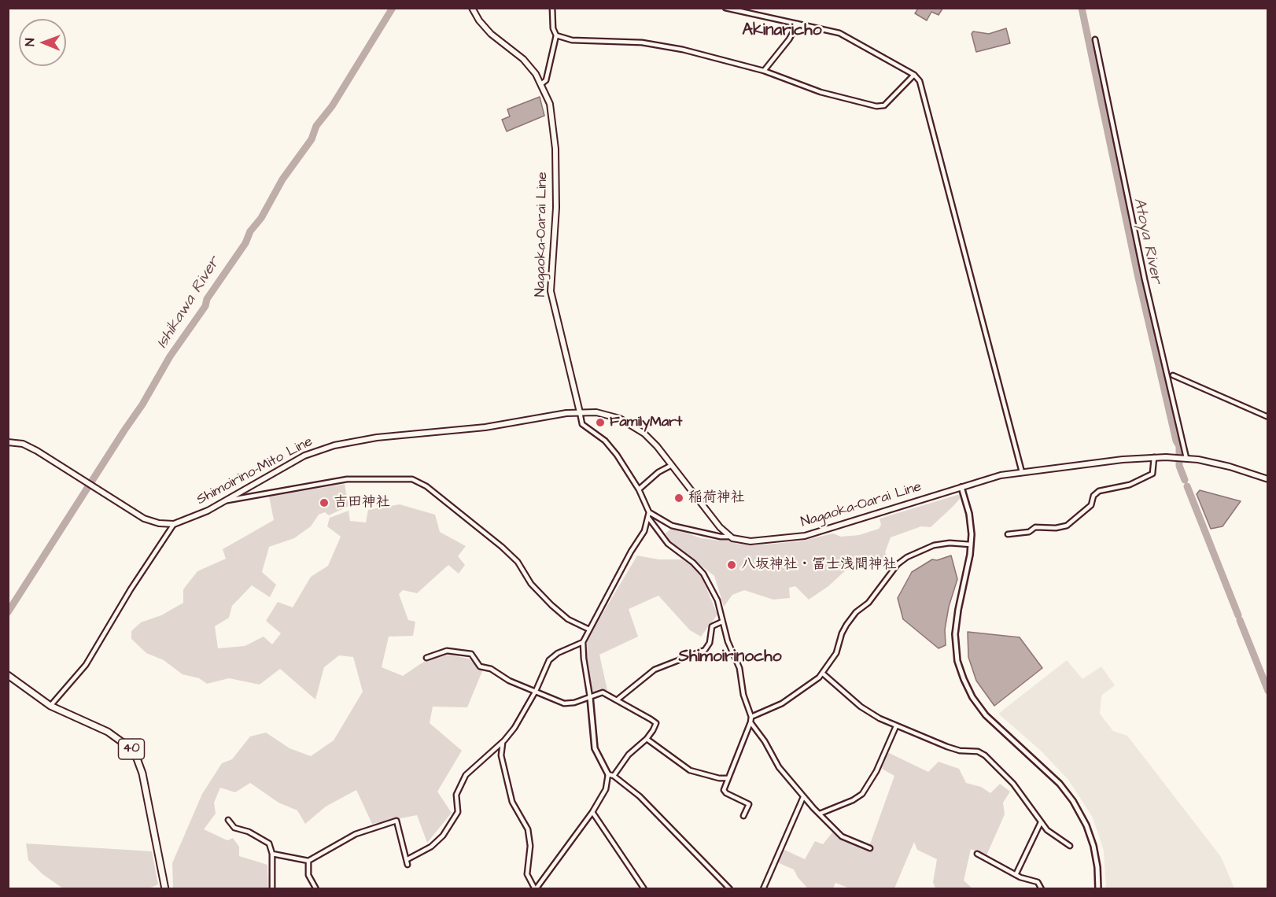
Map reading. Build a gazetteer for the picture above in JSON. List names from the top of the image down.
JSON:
{
  "streets": {
    "main road": ["Nagaoka-Oarai Line", "Shimoirino-Mito Line", "40"]
  },
  "crossings": [
    ["Nagaoka-Oarai Line", "Shimoirino-Mito Line"]
  ],
  "districts": ["Akinaricho", "Shimoirinocho"],
  "water": ["Atoya River", "Ishikawa River"],
  "places": [
    "FamilyMart",
    "稲荷神社",
    "吉田神社",
    "八坂神社・冨士浅間神社"
  ],
  "north": "left"
}
